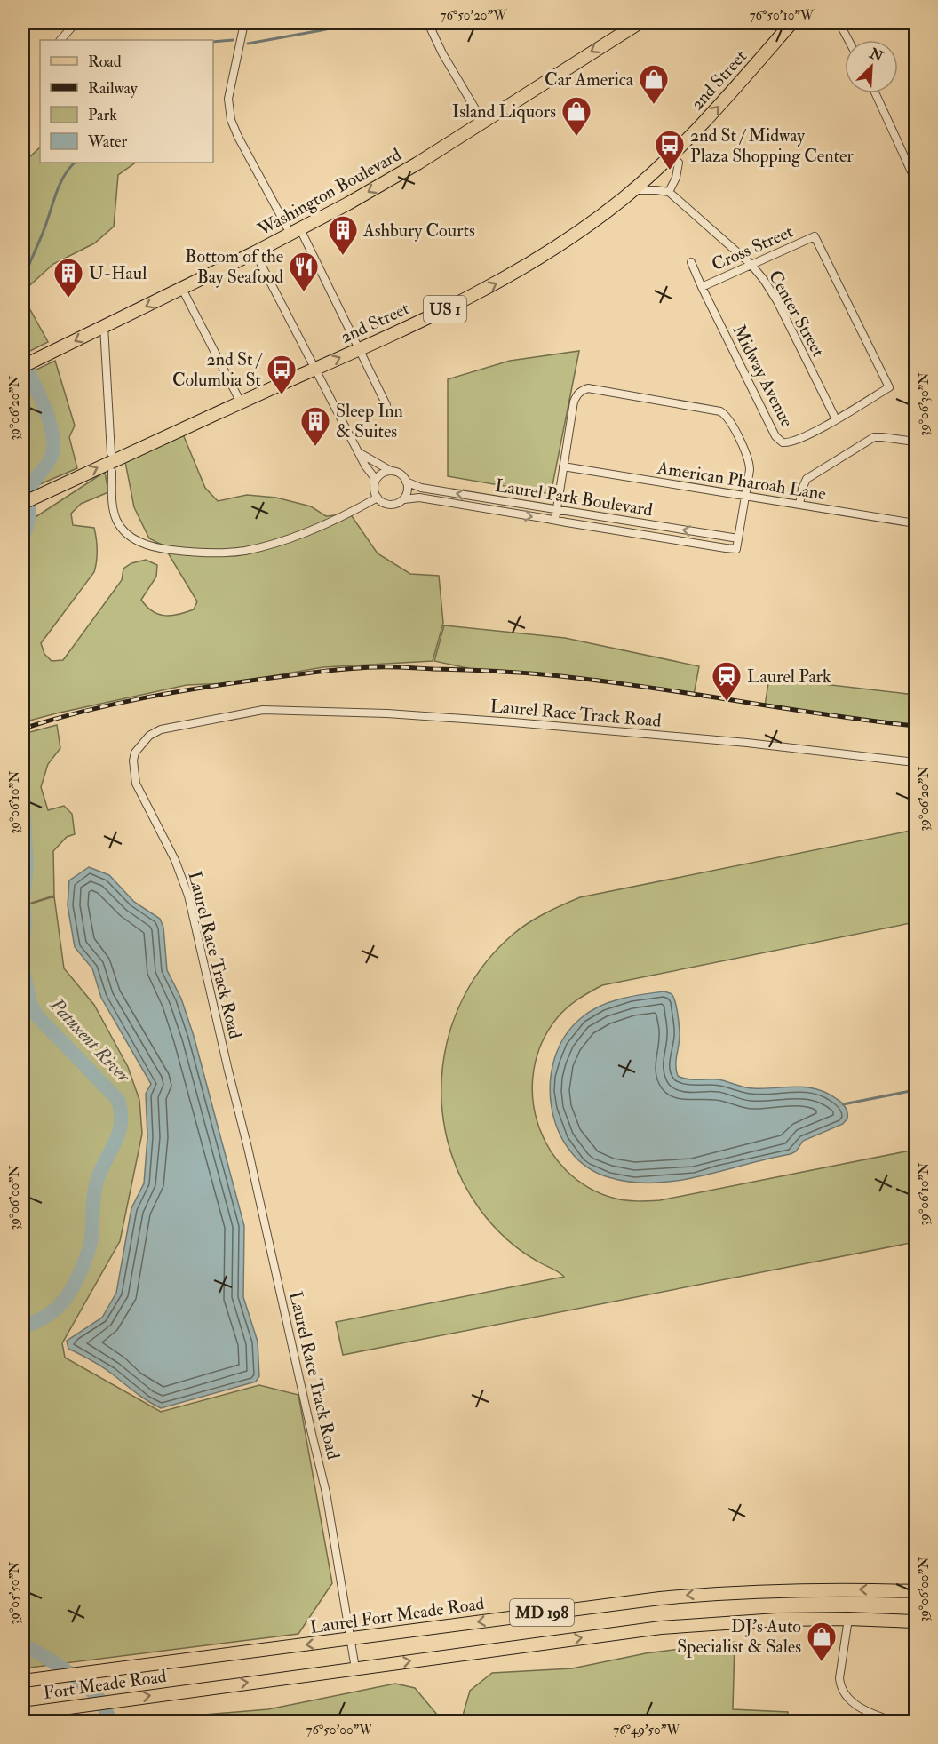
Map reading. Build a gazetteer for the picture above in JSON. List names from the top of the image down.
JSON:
{
  "streets": {
    "main road": [
      "2nd Street",
      "Washington Boulevard",
      "US 1",
      "MD 198",
      "Laurel Fort Meade Road",
      "Fort Meade Road"
    ],
    "street": [
      "Cross Street",
      "Center Street",
      "Midway Avenue",
      "American Pharoah Lane",
      "Laurel Park Boulevard",
      "Laurel Race Track Road"
    ]
  },
  "crossings": [
    ["Cross Street", "Center Street"],
    ["Cross Street", "Midway Avenue"],
    ["Center Street", "Midway Avenue"],
    ["Laurel Race Track Road", "MD 198"],
    ["Laurel Race Track Road", "Laurel Fort Meade Road"],
    ["Laurel Race Track Road", "Fort Meade Road"],
    ["MD 198", "Fort Meade Road"],
    ["Laurel Fort Meade Road", "Fort Meade Road"]
  ],
  "one_way": ["2nd Street", "Washington Boulevard"],
  "water": ["Patuxent River"],
  "places": {
    "shop": ["Car America", "Island Liquors", "DJ's Auto Specialist & Sales"],
    "bus stop": ["2nd St / Midway Plaza Shopping Center", "2nd St / Columbia St"],
    "building": ["Ashbury Courts", "U-Haul", "Sleep Inn & Suites"],
    "restaurant": ["Bottom of the Bay Seafood"],
    "station": ["Laurel Park"]
  },
  "legend": [
    "Road",
    "Railway",
    "Park",
    "Water"
  ],
  "north": "top right",
  "coordinates": [
    "76°50'20\"W",
    "76°50'10\"W",
    "39°06'30\"N",
    "39°06'20\"N",
    "39°06'10\"N",
    "39°06'00\"N",
    "39°05'50\"N",
    "76°50'00\"W",
    "76°49'50\"W"
  ]
}
